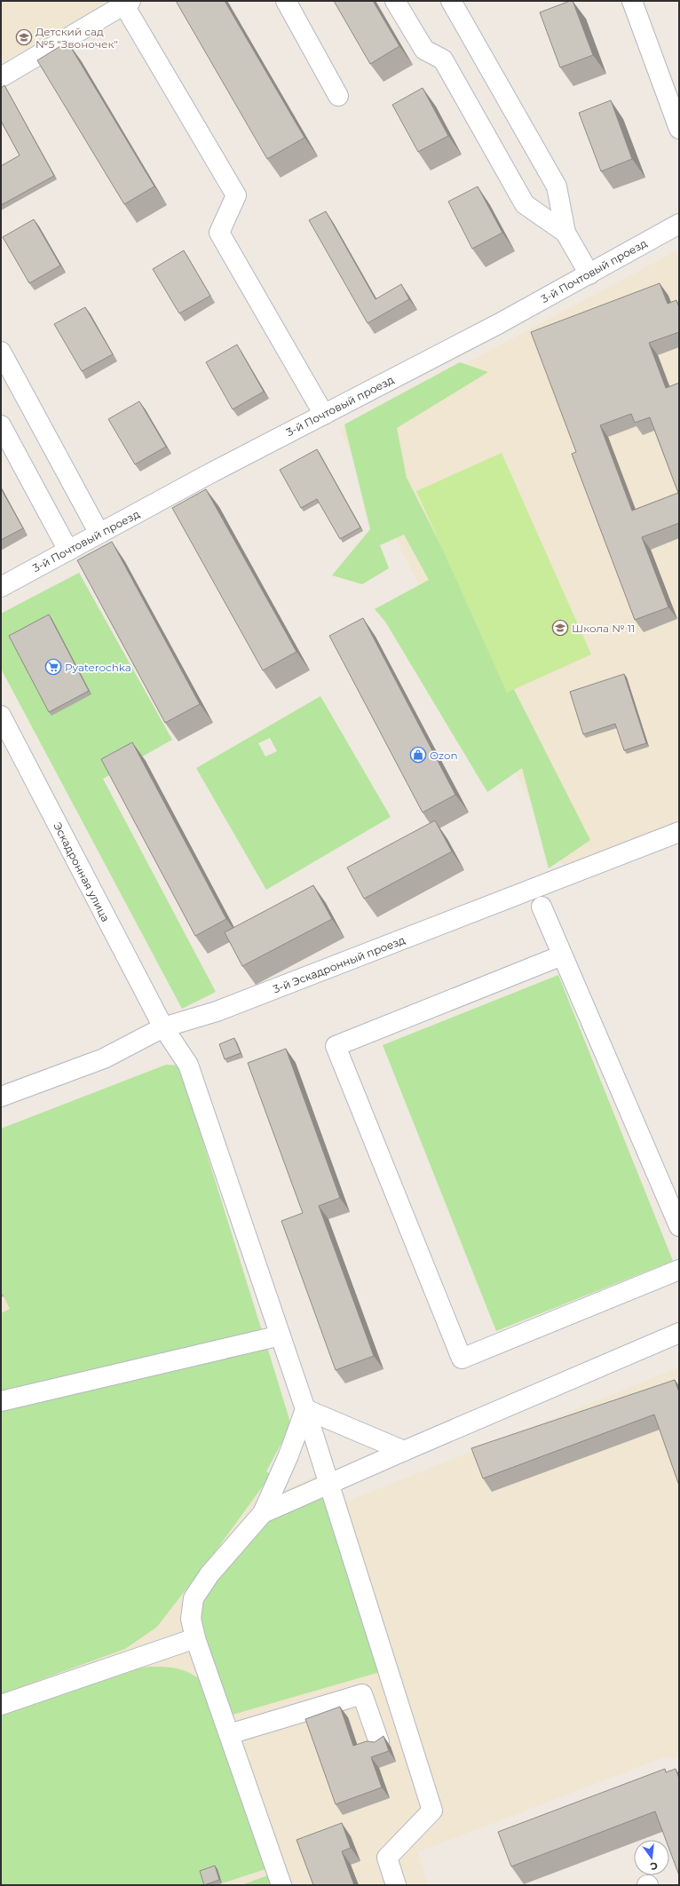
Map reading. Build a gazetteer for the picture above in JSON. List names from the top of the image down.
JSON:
{
  "streets": {
    "street": ["3-й Почтовый проезд", "Эскадронная улица", "3-й Эскадронный проезд"]
  },
  "crossings": [
    ["Эскадронная улица", "3-й Эскадронный проезд"]
  ],
  "places": {
    "school or university": ["Детский сад №5 \"Звоночек\"", "Школа № 11"],
    "supermarket": ["Pyaterochka"],
    "shop": ["Ozon"]
  },
  "north": "bottom"
}
